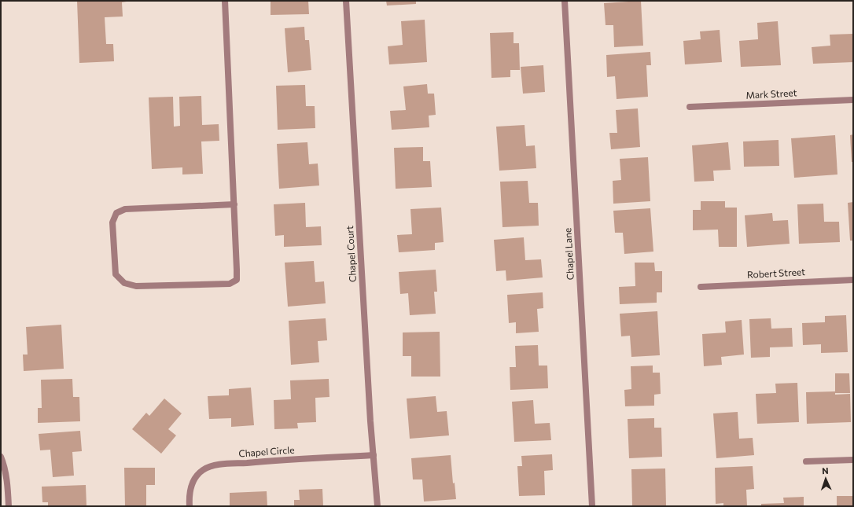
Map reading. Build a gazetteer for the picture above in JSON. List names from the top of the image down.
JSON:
{
  "streets": {
    "street": [
      "Mark Street",
      "Chapel Court",
      "Chapel Lane",
      "Robert Street",
      "Chapel Circle"
    ]
  },
  "crossings": [
    ["Chapel Court", "Chapel Circle"]
  ],
  "north": "top"
}
